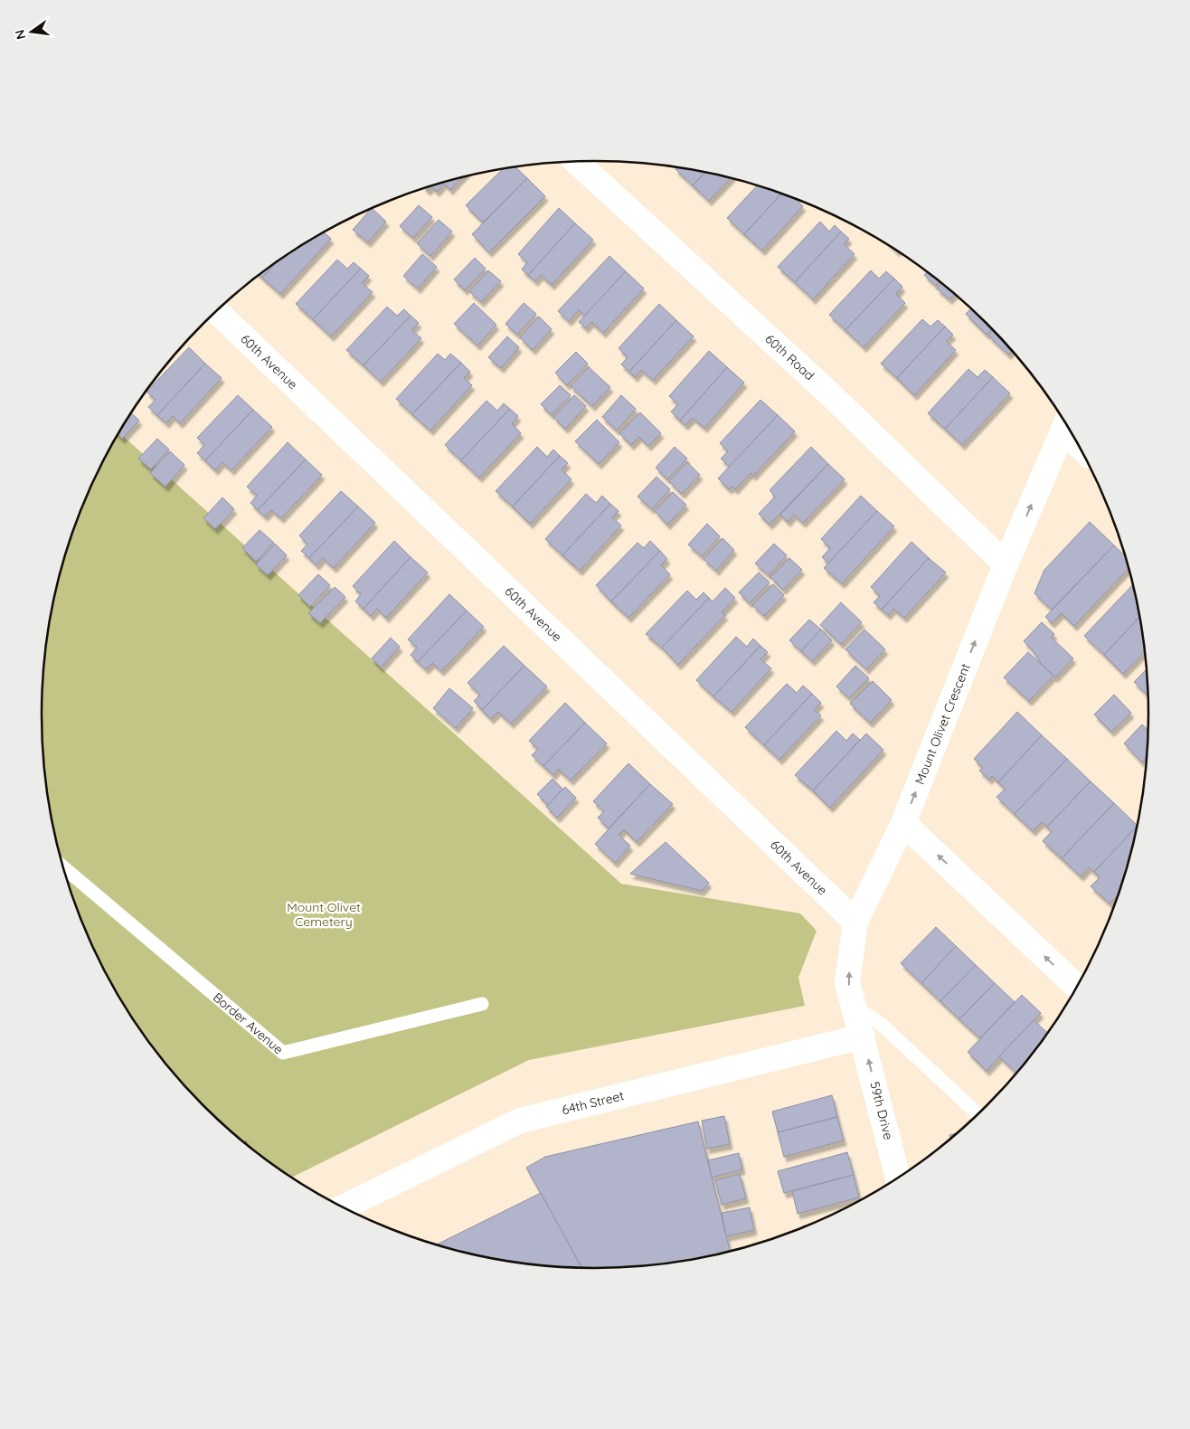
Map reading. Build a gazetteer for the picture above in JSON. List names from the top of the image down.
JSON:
{
  "streets": {
    "street": [
      "60th Road",
      "60th Avenue",
      "Mount Olivet Crescent",
      "64th Street",
      "59th Drive"
    ],
    "lane": ["Border Avenue"]
  },
  "crossings": [
    ["60th Road", "Mount Olivet Crescent"],
    ["60th Avenue", "Mount Olivet Crescent"],
    ["Mount Olivet Crescent", "64th Street"],
    ["Mount Olivet Crescent", "59th Drive"],
    ["64th Street", "59th Drive"]
  ],
  "one_way": ["Mount Olivet Crescent", "59th Drive"],
  "parks": ["Mount Olivet Cemetery"],
  "north": "left"
}
